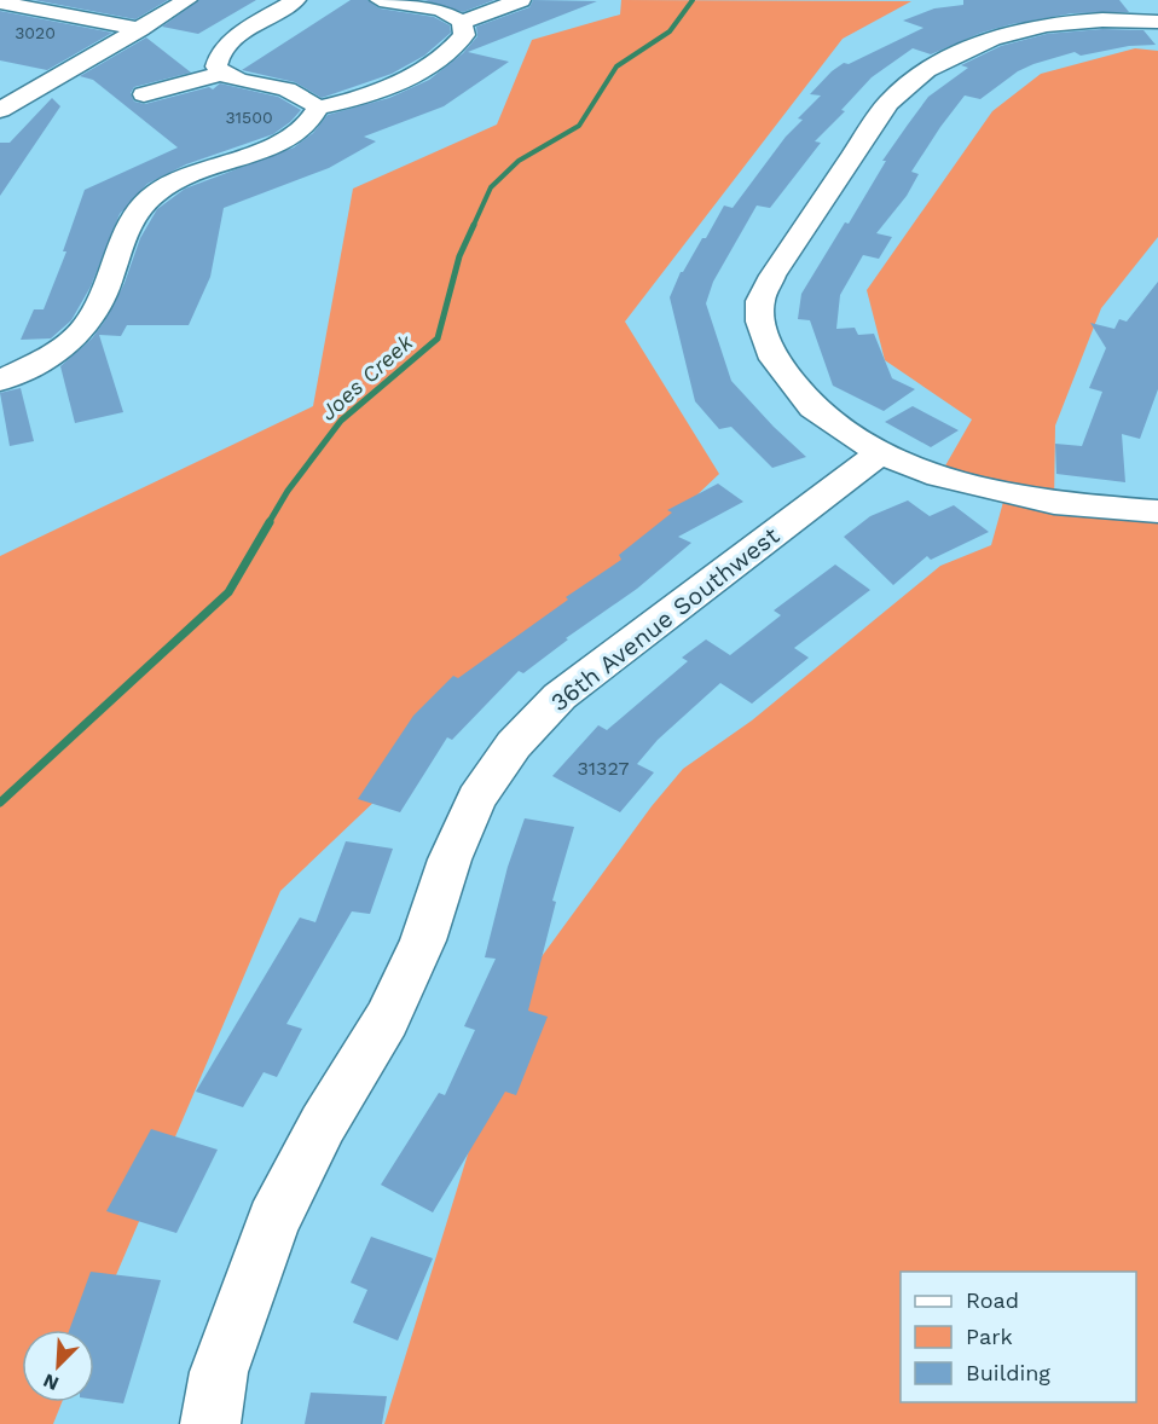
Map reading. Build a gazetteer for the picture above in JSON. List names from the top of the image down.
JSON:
{
  "streets": {
    "street": ["36th Avenue Southwest"]
  },
  "water": ["Joes Creek"],
  "house_numbers": ["3020", "31500", "31327"],
  "legend": ["Road", "Park", "Building"],
  "north": "bottom left"
}
